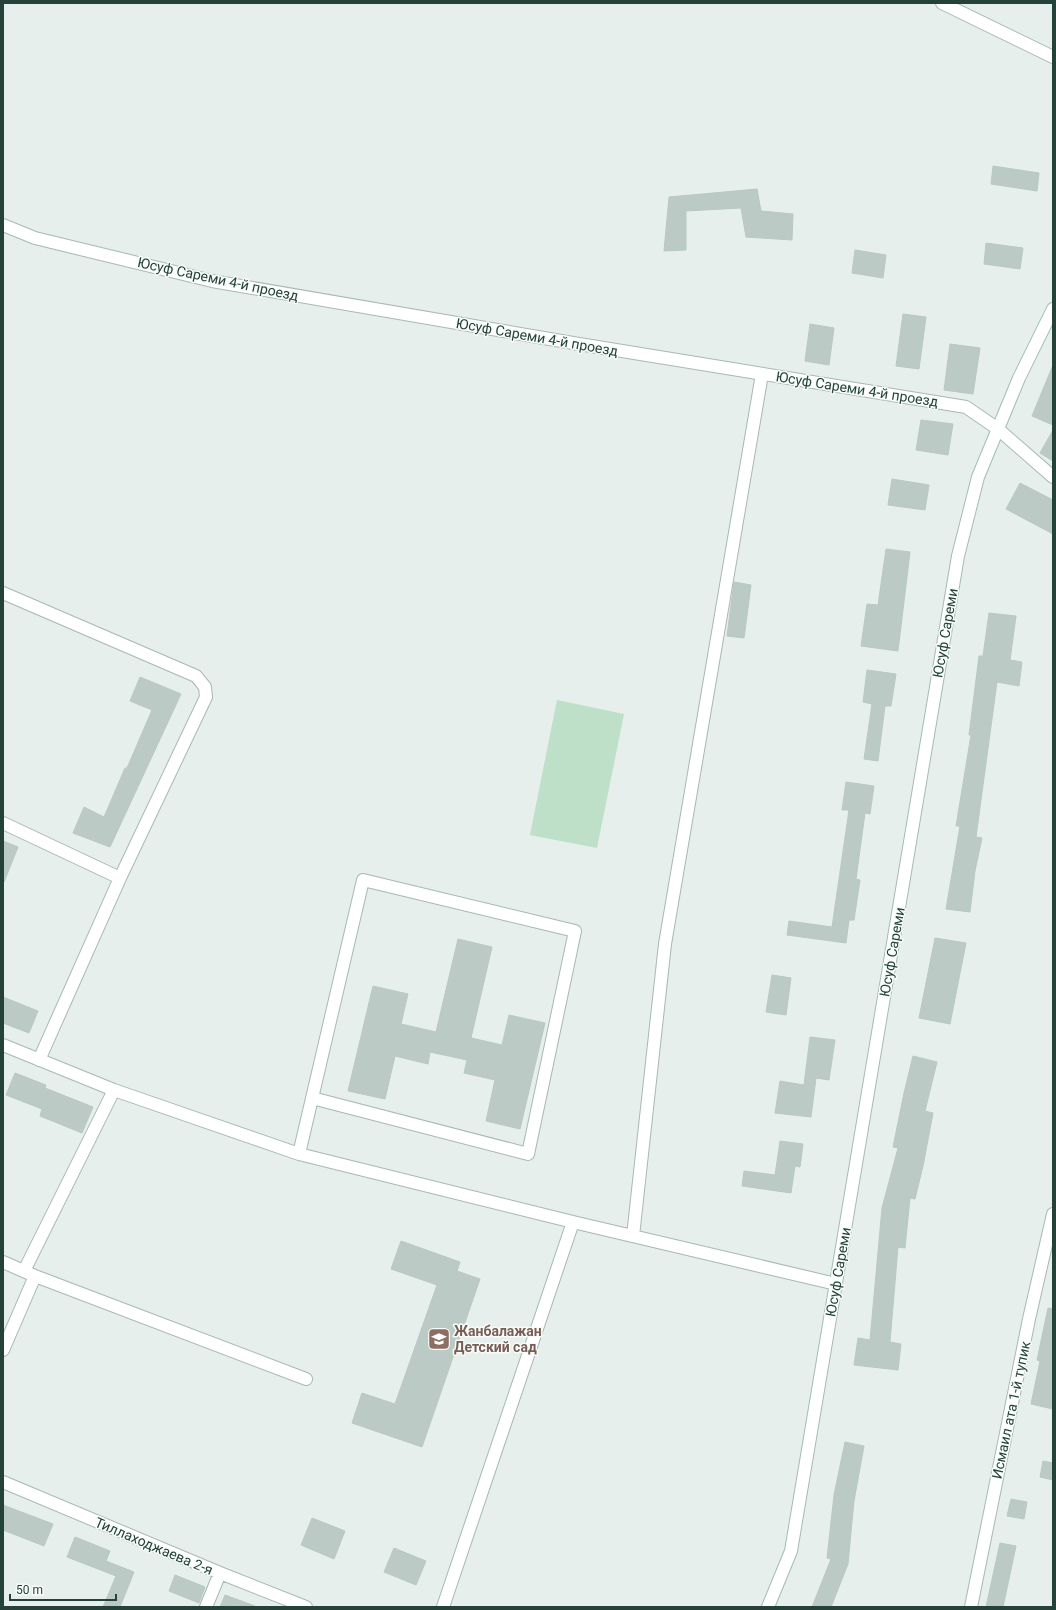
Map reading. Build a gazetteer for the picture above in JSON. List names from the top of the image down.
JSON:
{
  "streets": {
    "street": [
      "Юсуф Сареми 4-й проезд",
      "Юсуф Сареми",
      "Исмаил ата 1-й тупик",
      "Тиллаходжаева 2-я"
    ]
  },
  "crossings": [
    ["Юсуф Сареми 4-й проезд", "Юсуф Сареми"]
  ],
  "places": {
    "school or university": ["Жанбалажан Детский сад"]
  },
  "scale_bar": "50 m"
}
